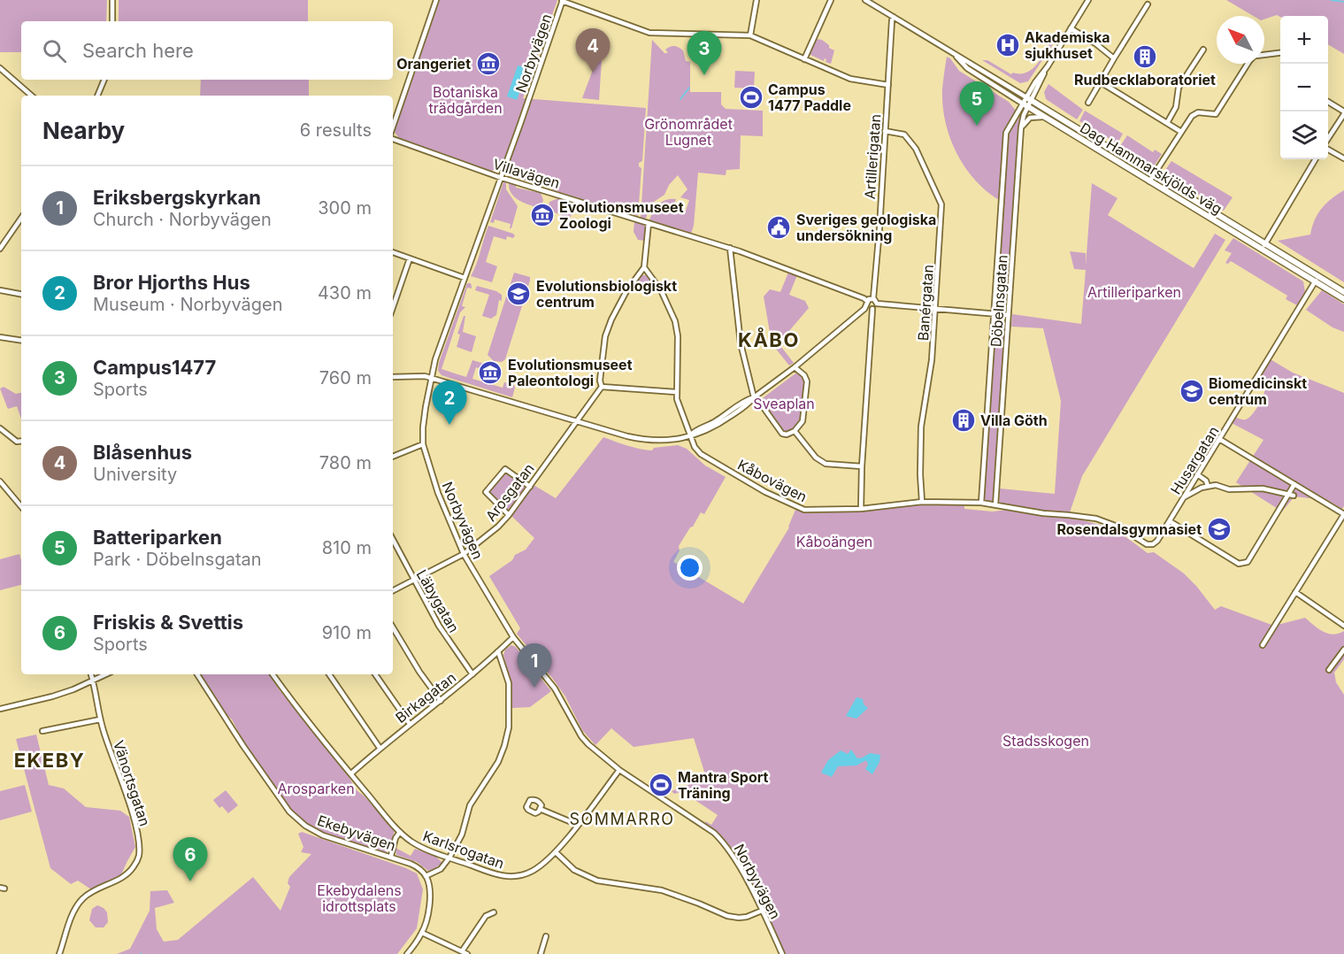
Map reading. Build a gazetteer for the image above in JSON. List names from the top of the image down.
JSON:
{
  "streets": {
    "main road": ["Dag Hammarskjölds väg"],
    "street": [
      "Norbyvägen",
      "Artillerigatan",
      "Villavägen",
      "Döbelnsgatan",
      "Banérgatan",
      "Husargatan",
      "Kåbovägen",
      "Arosgatan",
      "Läbygatan",
      "Birkagatan",
      "Vänortsgatan",
      "Ekebyvägen",
      "Karlsrogatan"
    ]
  },
  "crossings": [
    ["Norbyvägen", "Villavägen"],
    ["Norbyvägen", "Arosgatan"],
    ["Norbyvägen", "Birkagatan"],
    ["Norbyvägen", "Karlsrogatan"],
    ["Artillerigatan", "Dag Hammarskjölds väg"],
    ["Artillerigatan", "Banérgatan"],
    ["Dag Hammarskjölds väg", "Döbelnsgatan"],
    ["Dag Hammarskjölds väg", "Husargatan"],
    ["Döbelnsgatan", "Kåbovägen"],
    ["Banérgatan", "Kåbovägen"],
    ["Husargatan", "Kåbovägen"],
    ["Arosgatan", "Läbygatan"],
    ["Läbygatan", "Birkagatan"],
    ["Birkagatan", "Karlsrogatan"]
  ],
  "districts": ["KÅBO", "EKEBY", "SOMMARRO"],
  "parks": [
    "Botaniska trädgården",
    "Grönområdet Lugnet",
    "Artilleriparken",
    "Sveaplan",
    "Kåboängen",
    "Stadsskogen",
    "Arosparken",
    "Ekebydalens idrottsplats"
  ],
  "places": {
    "hospital": ["Akademiska sjukhuset"],
    "building": ["Rudbecklaboratoriet", "Villa Göth"],
    "museum": ["Orangeriet", "Evolutionsmuseet Zoologi", "Evolutionsmuseet Paleontologi"],
    "sports": ["Campus 1477 Paddle", "Mantra Sport Träning"],
    "public building": ["Sveriges geologiska undersökning"],
    "school or university": ["Evolutionsbiologiskt centrum", "Biomedicinskt centrum", "Rosendalsgymnasiet"]
  },
  "north": "top left",
  "page": {
    "map_buttons": ["+", "−"],
    "search": "Search here",
    "pins": [
      "4",
      "3",
      "5",
      "2",
      "1",
      "6"
    ],
    "heading": ["Nearby", "6 results"],
    "list": [
      {
        "mark": "1",
        "name": "Eriksbergskyrkan",
        "note": "Church · Norbyvägen",
        "value": "300 m"
      },
      {
        "mark": "2",
        "name": "Bror Hjorths Hus",
        "note": "Museum · Norbyvägen",
        "value": "430 m"
      },
      {
        "mark": "3",
        "name": "Campus1477",
        "note": "Sports",
        "value": "760 m"
      },
      {
        "mark": "4",
        "name": "Blåsenhus",
        "note": "University",
        "value": "780 m"
      },
      {
        "mark": "5",
        "name": "Batteriparken",
        "note": "Park · Döbelnsgatan",
        "value": "810 m"
      },
      {
        "mark": "6",
        "name": "Friskis & Svettis",
        "note": "Sports",
        "value": "910 m"
      }
    ]
  }
}
